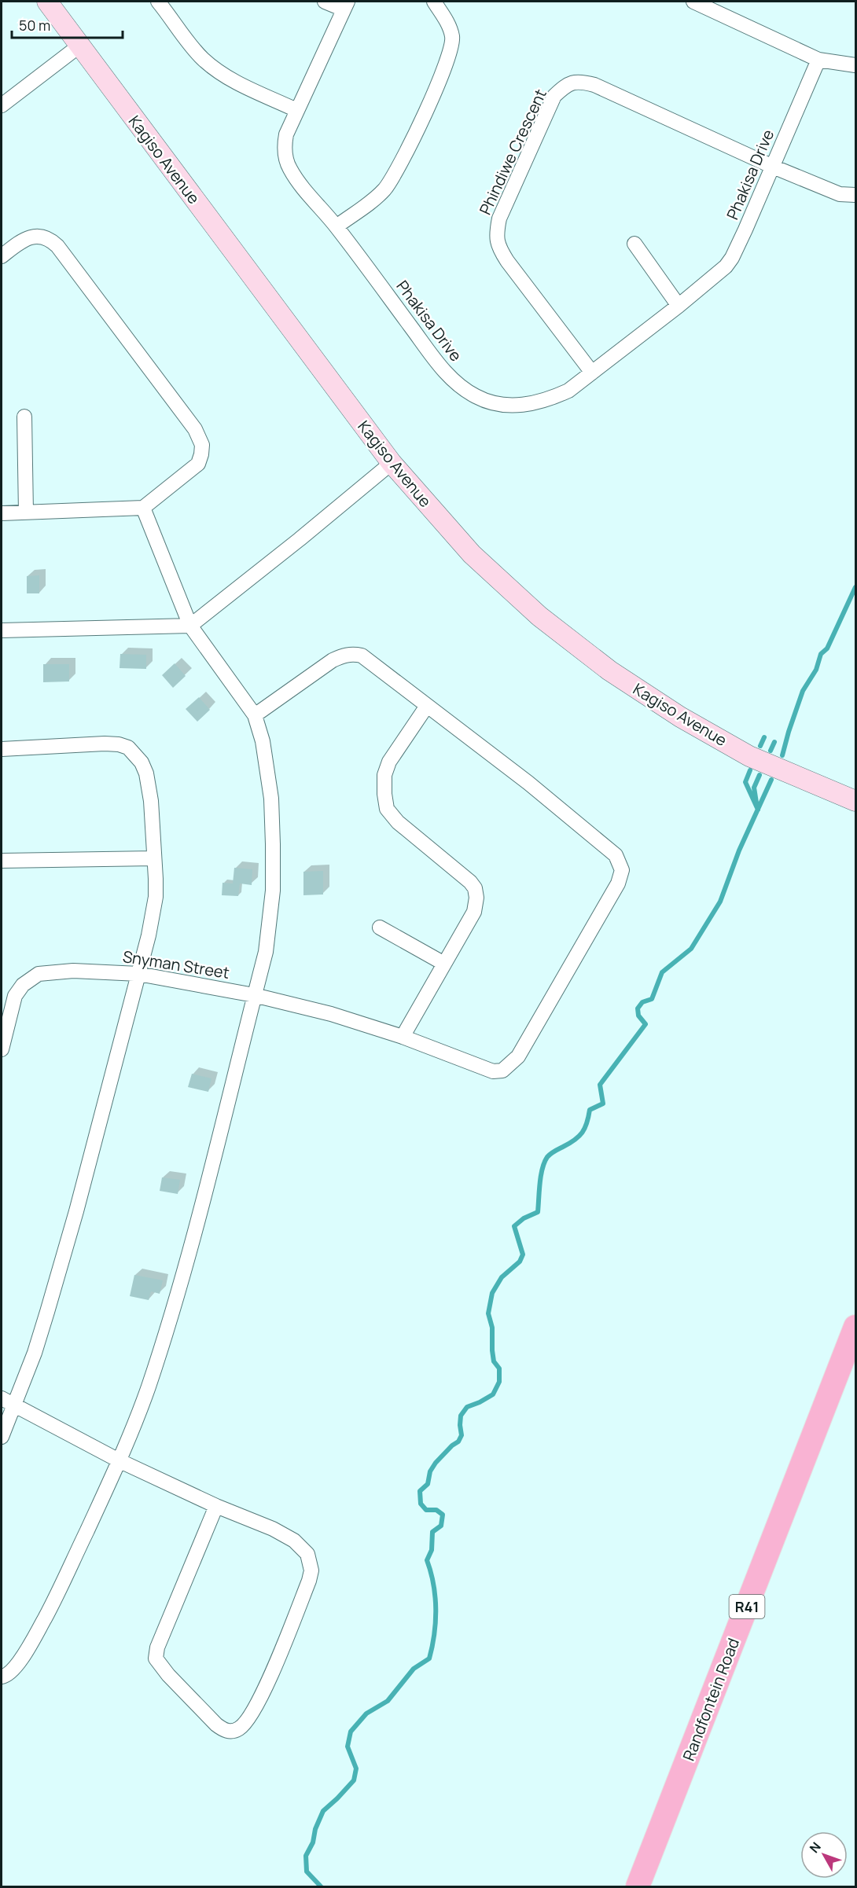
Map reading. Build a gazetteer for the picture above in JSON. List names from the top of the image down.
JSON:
{
  "streets": {
    "main road": ["R41", "Randfontein Road"],
    "street": [
      "Phindiwe Crescent",
      "Kagiso Avenue",
      "Phakisa Drive",
      "Snyman Street"
    ]
  },
  "crossings": [
    ["Phindiwe Crescent", "Phakisa Drive"]
  ],
  "scale_bar": "50 m",
  "north": "top left"
}
